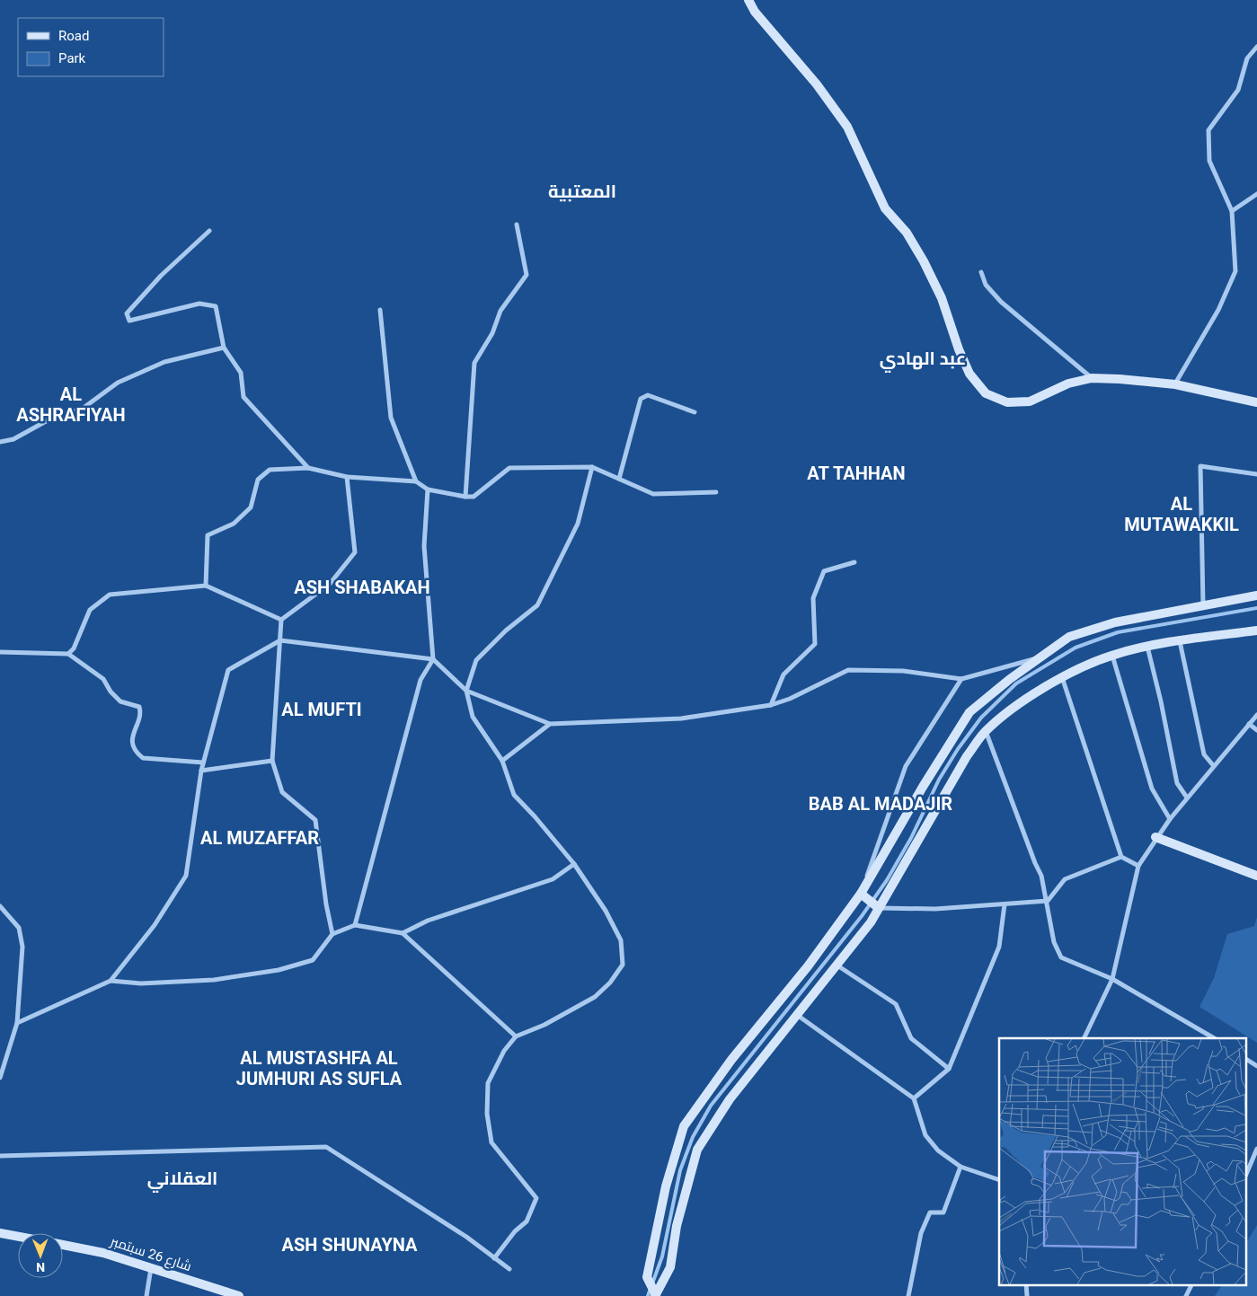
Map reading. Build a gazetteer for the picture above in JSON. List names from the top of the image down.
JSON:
{
  "streets": {
    "main road": ["شارع 26 سبتمبر"]
  },
  "districts": [
    "المعتبية",
    "عبد الهادي",
    "AL ASHRAFIYAH",
    "AT TAHHAN",
    "AL MUTAWAKKIL",
    "ASH SHABAKAH",
    "AL MUFTI",
    "BAB AL MADAJIR",
    "AL MUZAFFAR",
    "AL MUSTASHFA AL JUMHURI AS SUFLA",
    "العقلاني",
    "ASH SHUNAYNA"
  ],
  "legend": ["Road", "Park"],
  "north": "bottom"
}
